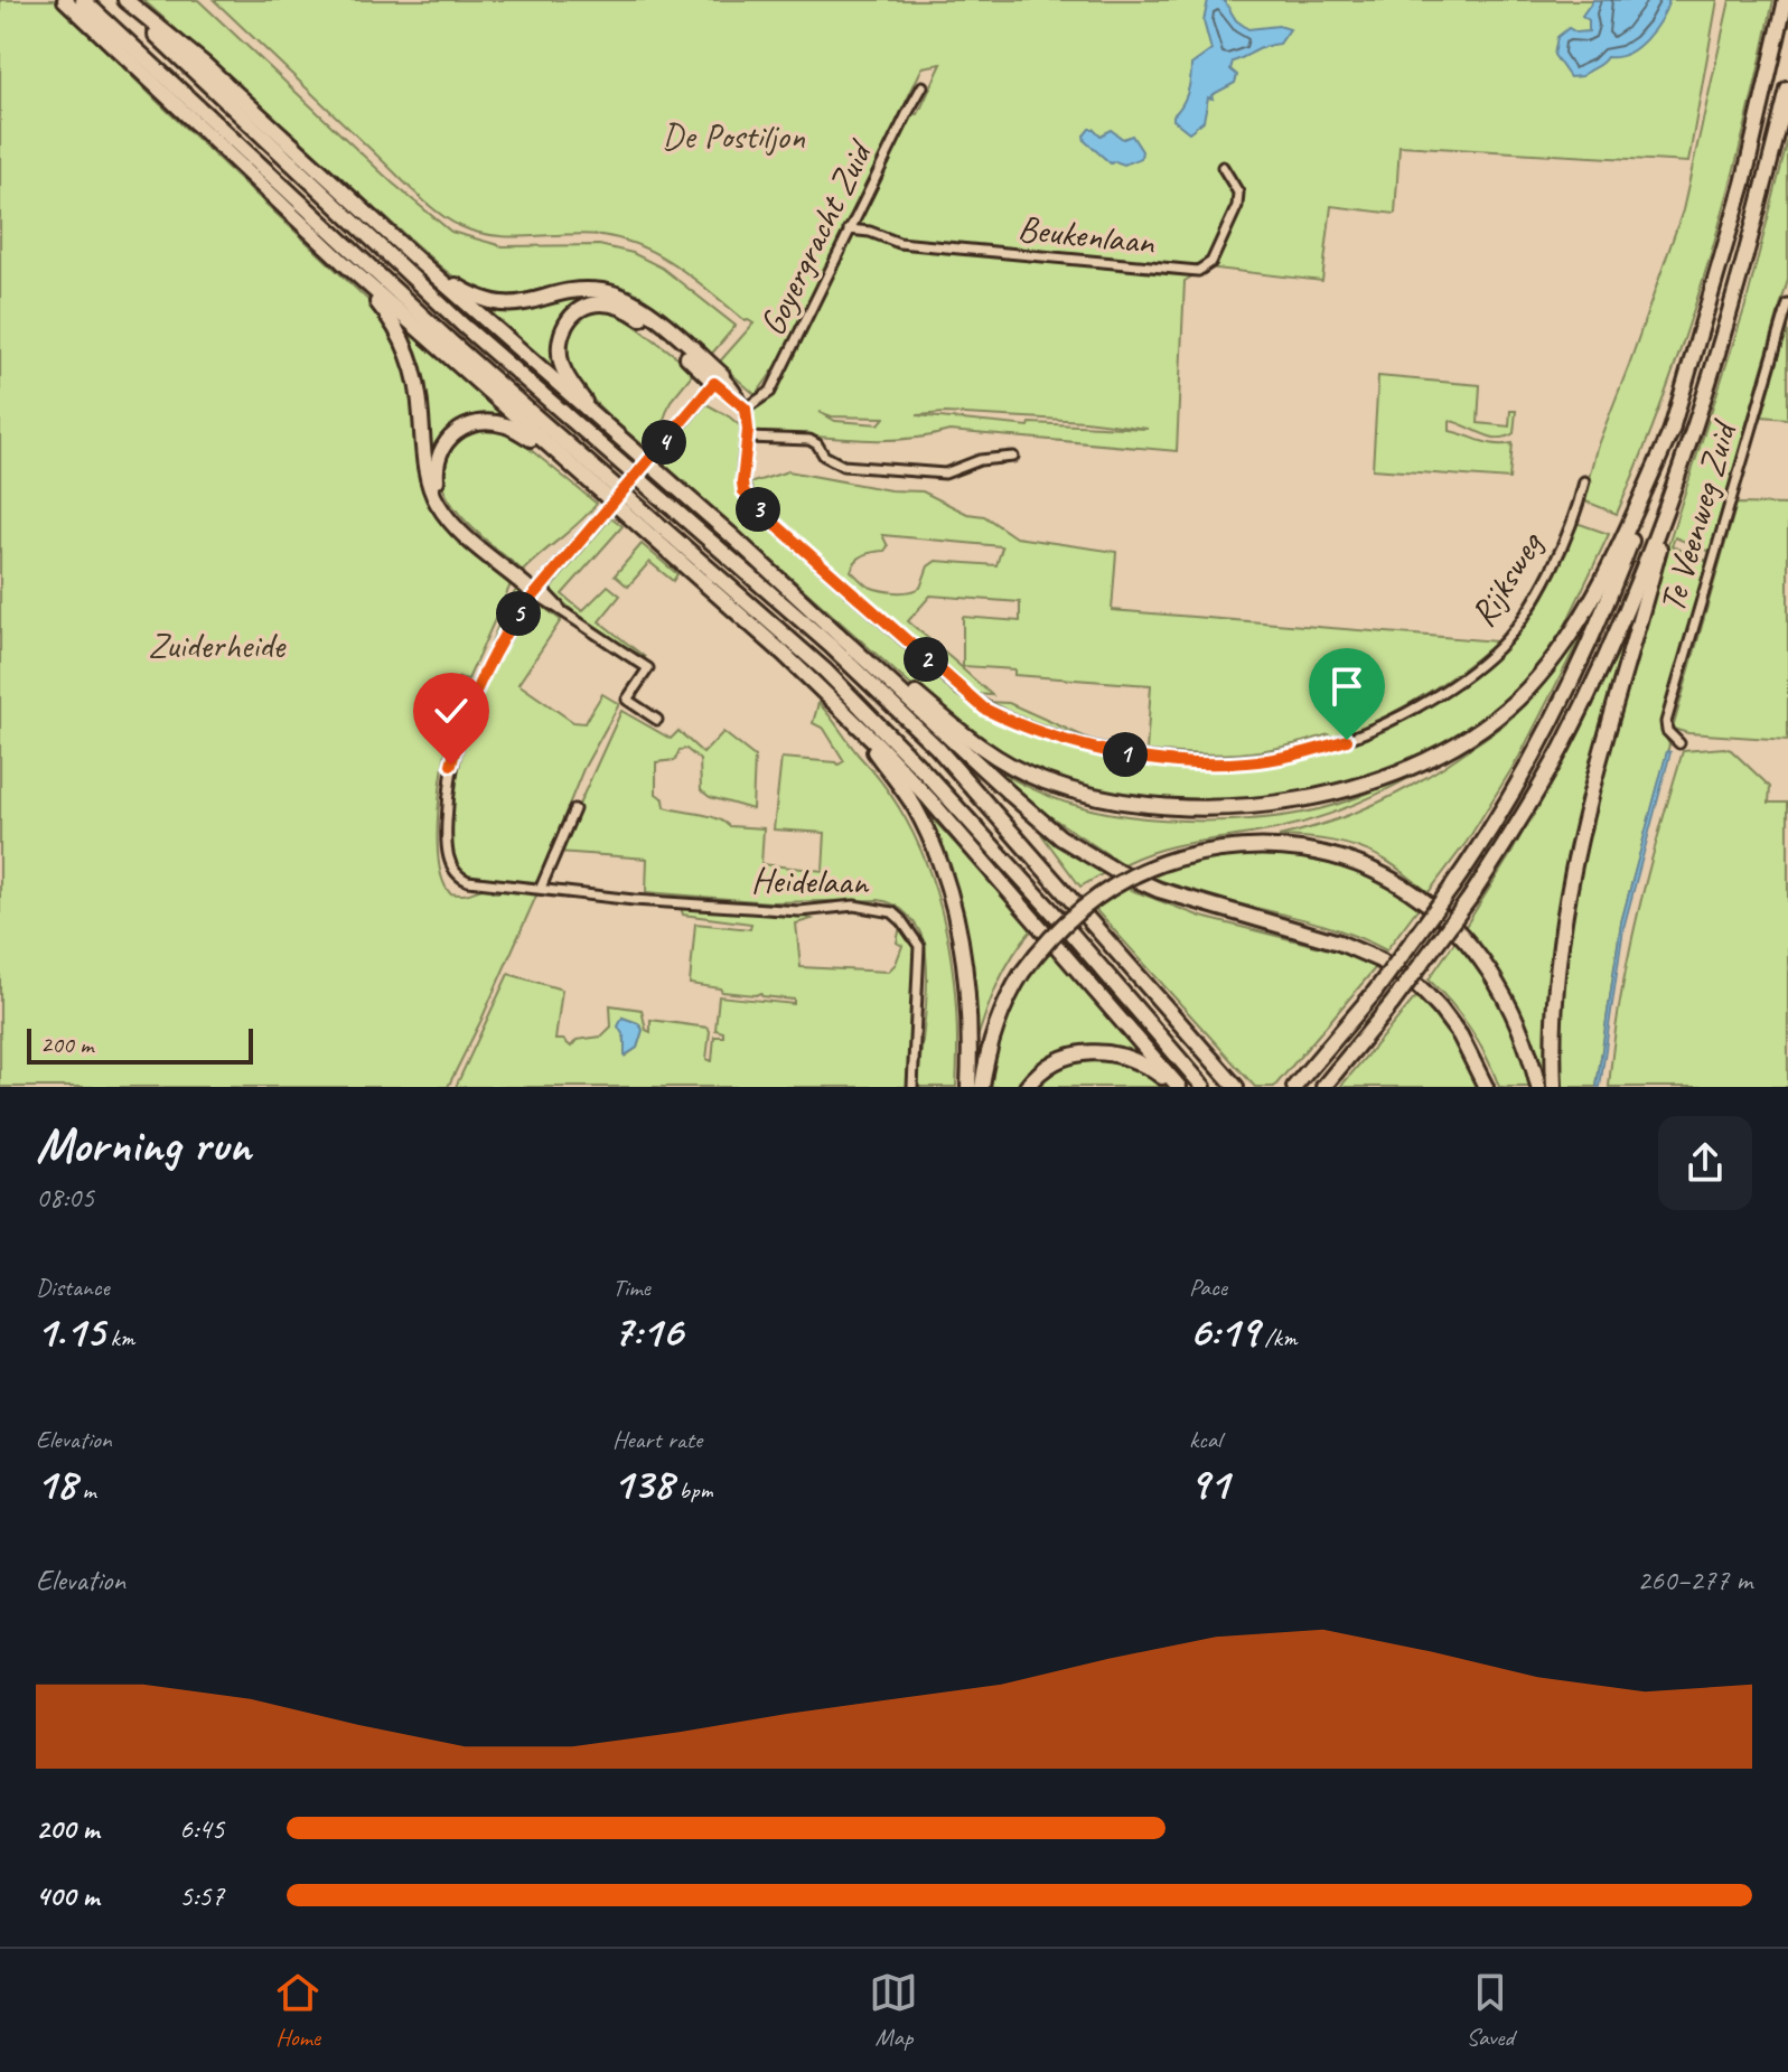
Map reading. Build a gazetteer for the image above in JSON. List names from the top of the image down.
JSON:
{
  "streets": {
    "street": [
      "Beukenlaan",
      "Goyergracht Zuid",
      "Te Veenweg Zuid",
      "Rijksweg",
      "Heidelaan"
    ]
  },
  "crossings": [
    ["Beukenlaan", "Goyergracht Zuid"],
    ["Goyergracht Zuid", "Rijksweg"]
  ],
  "parks": ["De Postiljon", "Zuiderheide"],
  "scale_bar": "200 m",
  "page": {
    "pins": [
      "4",
      "3",
      "5",
      "2",
      "1"
    ],
    "scale": "200 m",
    "heading": ["Morning run", "08:05"],
    "stats": [
      ["Distance", "1.15 km"],
      ["Time", "7:16"],
      ["Pace", "6:19 /km"],
      ["Elevation", "18 m"],
      ["Heart rate", "138 bpm"],
      ["kcal", "91"]
    ],
    "chart": ["Elevation", "260–277 m"],
    "list": [
      {
        "name": "200 m",
        "note": "6:45"
      },
      {
        "name": "400 m",
        "note": "5:57"
      }
    ],
    "tabs": ["Home", "Map", "Saved"]
  }
}
